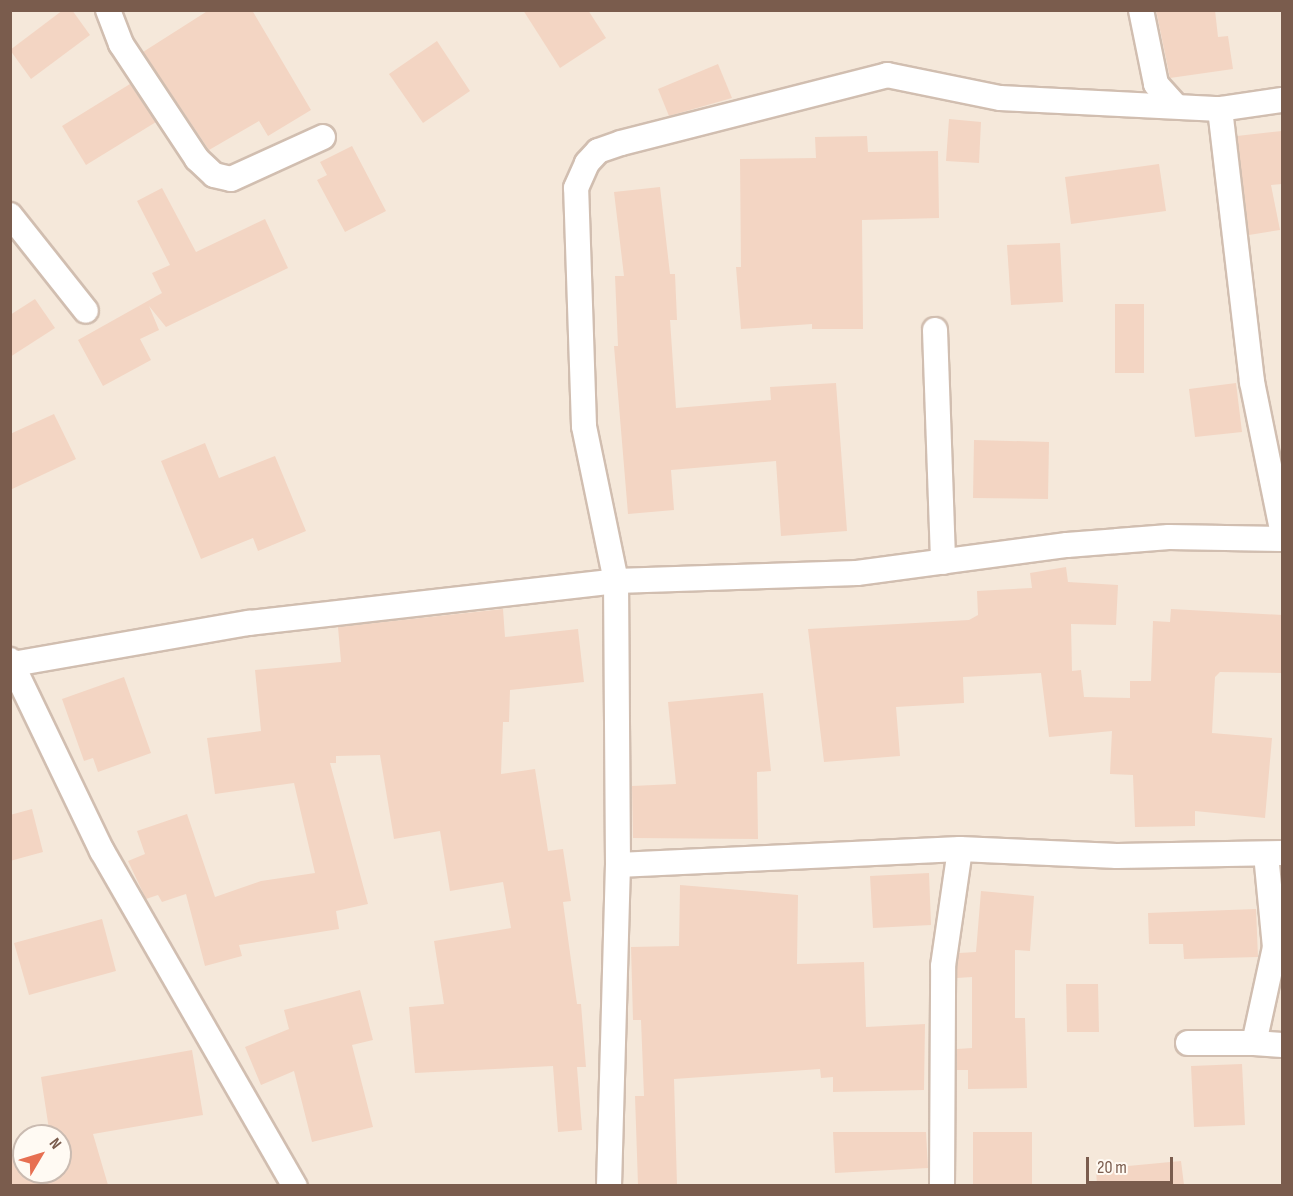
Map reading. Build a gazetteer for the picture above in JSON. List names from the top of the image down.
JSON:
{
  "scale_bar": "20 m",
  "north": "top right"
}
